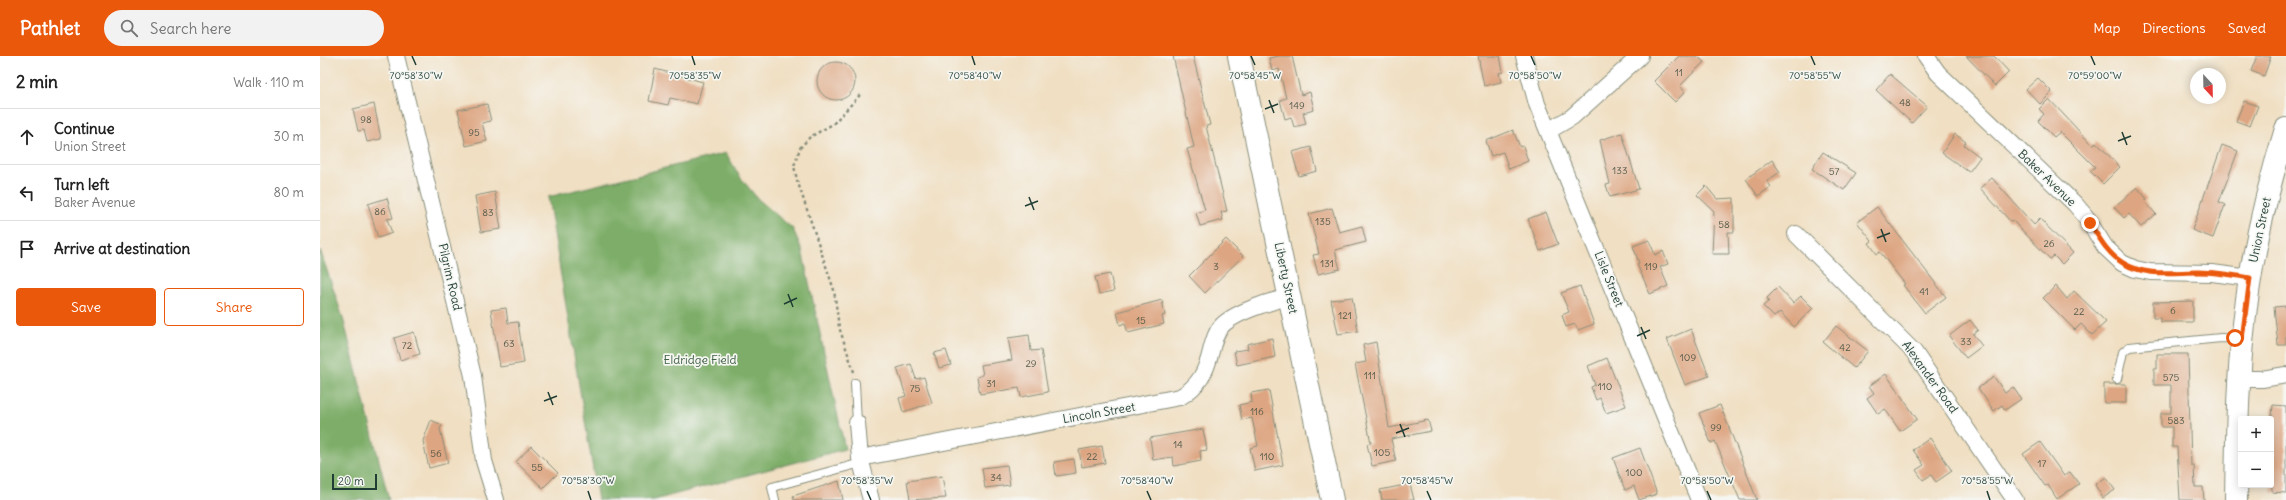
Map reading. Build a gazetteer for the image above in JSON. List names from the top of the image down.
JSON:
{
  "streets": {
    "main road": ["Union Street", "Liberty Street"],
    "street": [
      "Baker Avenue",
      "Pilgrim Road",
      "Lisle Street",
      "Alexander Road",
      "Lincoln Street"
    ]
  },
  "crossings": [
    ["Baker Avenue", "Union Street"],
    ["Liberty Street", "Lincoln Street"]
  ],
  "parks": ["Eldridge Field"],
  "house_numbers": [
    "11",
    "48",
    "149",
    "98",
    "95",
    "133",
    "57",
    "86",
    "83",
    "135",
    "58",
    "26",
    "131",
    "3",
    "119",
    "41",
    "6",
    "22",
    "121",
    "15",
    "33",
    "63",
    "72",
    "42",
    "109",
    "29",
    "111",
    "575",
    "31",
    "110",
    "75",
    "116",
    "583",
    "99",
    "14",
    "105",
    "56",
    "22",
    "110",
    "17",
    "55",
    "100",
    "34"
  ],
  "scale_bar": "20 m",
  "north": "bottom",
  "page": {
    "header": "Pathlet",
    "search": "Search here",
    "nav": ["Map", "Directions", "Saved"],
    "heading": ["2 min", "Walk · 110 m"],
    "list": [
      ["Continue", "Union Street", "30 m"],
      ["Turn left", "Baker Avenue", "80 m"],
      "Arrive at destination"
    ],
    "buttons": ["Save", "Share"],
    "map_buttons": ["+", "−"],
    "scale": "20 m"
  },
  "coordinates": [
    "70°58'35\"W",
    "70°58'50\"W",
    "70°58'30\"W",
    "70°58'40\"W",
    "70°58'45\"W",
    "70°58'55\"W",
    "70°59'00\"W"
  ]
}
